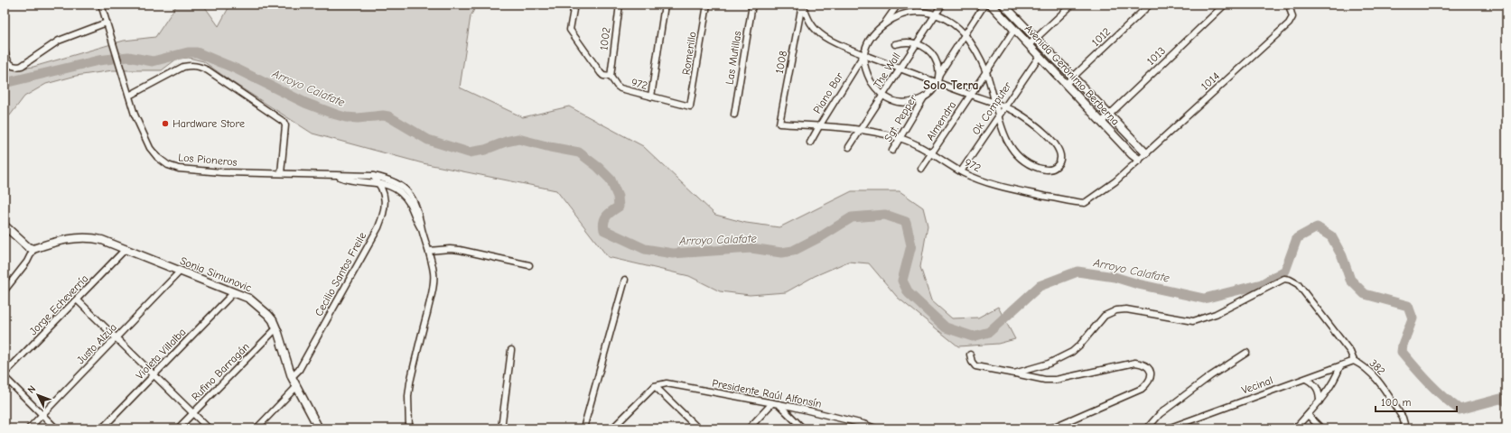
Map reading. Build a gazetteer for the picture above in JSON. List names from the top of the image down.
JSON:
{
  "streets": {
    "street": [
      "1012",
      "1002",
      "Romerillo",
      "1013",
      "Las Mutillas",
      "1008",
      "The Wall",
      "Avenida Gerónimo Berberna",
      "1014",
      "972",
      "Piano Bar",
      "Ok Computer",
      "Sgt. Pepper",
      "Almendra",
      "Los Pioneros",
      "Sonia Simunovic",
      "Cecilio Santos Freile",
      "Jorge Echeverría",
      "Justo Alzúa",
      "Violeta Villalba",
      "382",
      "Rufino Barragán",
      "Vecinal",
      "Presidente Raúl Alfonsín"
    ]
  },
  "crossings": [
    ["1012", "Avenida Gerónimo Berberna"],
    ["1002", "972"],
    ["Romerillo", "972"],
    ["1013", "Avenida Gerónimo Berberna"],
    ["1008", "972"],
    ["The Wall", "972"],
    ["Avenida Gerónimo Berberna", "1014"],
    ["Avenida Gerónimo Berberna", "972"],
    ["Avenida Gerónimo Berberna", "Ok Computer"],
    ["Avenida Gerónimo Berberna", "Almendra"],
    ["1014", "972"],
    ["972", "Piano Bar"],
    ["972", "Ok Computer"],
    ["972", "Sgt. Pepper"],
    ["972", "Almendra"],
    ["Los Pioneros", "Cecilio Santos Freile"],
    ["Sonia Simunovic", "Cecilio Santos Freile"],
    ["Sonia Simunovic", "Jorge Echeverría"],
    ["Sonia Simunovic", "Justo Alzúa"],
    ["Sonia Simunovic", "Violeta Villalba"],
    ["Sonia Simunovic", "Rufino Barragán"],
    ["382", "Vecinal"]
  ],
  "districts": ["Solo Terra"],
  "water": ["Arroyo Calafate"],
  "places": ["Hardware Store"],
  "scale_bar": "100 m",
  "north": "top left"
}
